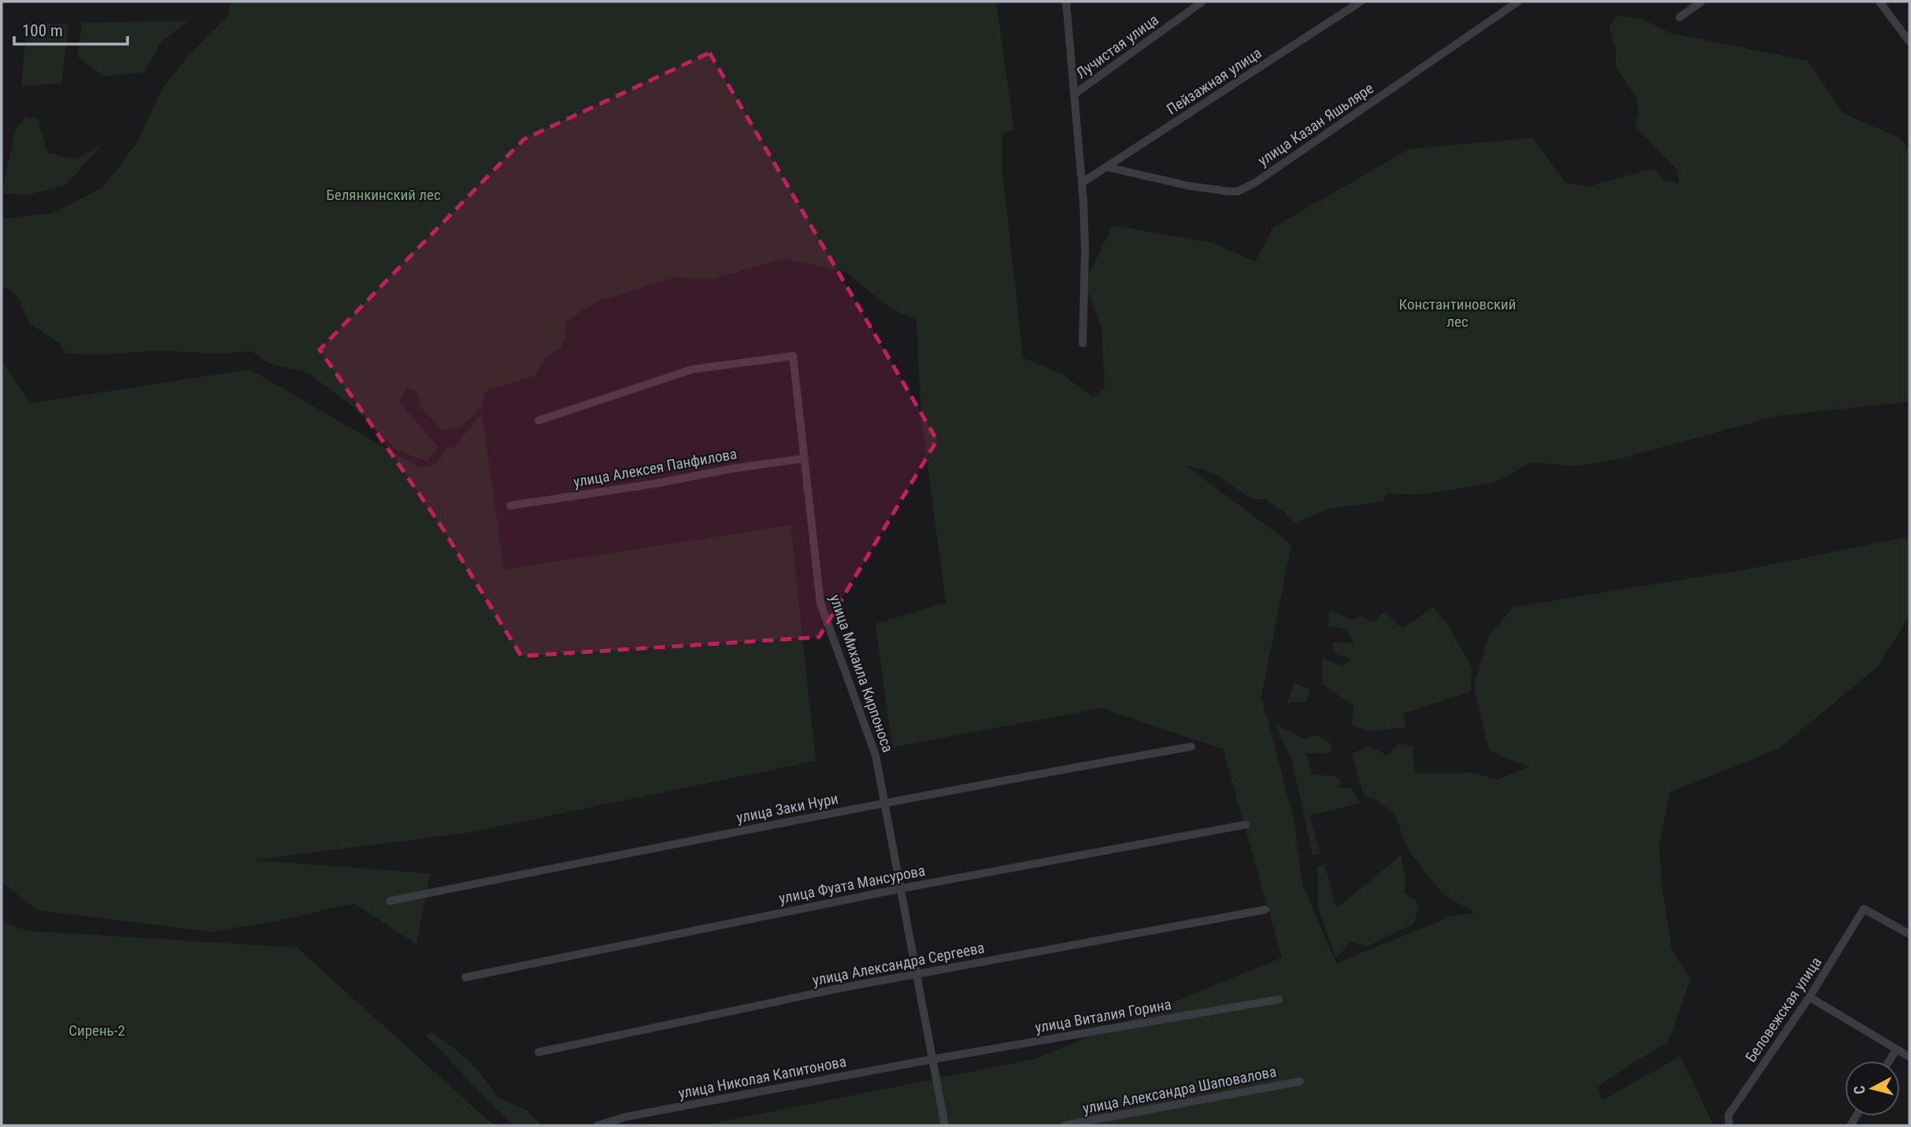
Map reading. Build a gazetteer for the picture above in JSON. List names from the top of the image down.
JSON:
{
  "streets": {
    "street": [
      "Лучистая улица",
      "Пейзажная улица",
      "улица Казан Яшьляре",
      "улица Алексея Панфилова",
      "улица Михаила Кирпоноса",
      "улица Заки Нури",
      "улица Фуата Мансурова",
      "улица Александра Сергеева",
      "Беловежская улица",
      "улица Виталия Горина",
      "улица Николая Капитонова",
      "улица Александра Шаповалова"
    ]
  },
  "crossings": [
    ["Пейзажная улица", "улица Казан Яшьляре"],
    ["улица Алексея Панфилова", "улица Михаила Кирпоноса"],
    ["улица Михаила Кирпоноса", "улица Заки Нури"],
    ["улица Михаила Кирпоноса", "улица Фуата Мансурова"],
    ["улица Михаила Кирпоноса", "улица Александра Сергеева"],
    ["улица Михаила Кирпоноса", "улица Виталия Горина"],
    ["улица Михаила Кирпоноса", "улица Николая Капитонова"],
    ["улица Виталия Горина", "улица Николая Капитонова"]
  ],
  "parks": ["Белянкинский лес", "Константиновский лес", "Сирень-2"],
  "scale_bar": "100 m",
  "north": "left"
}
